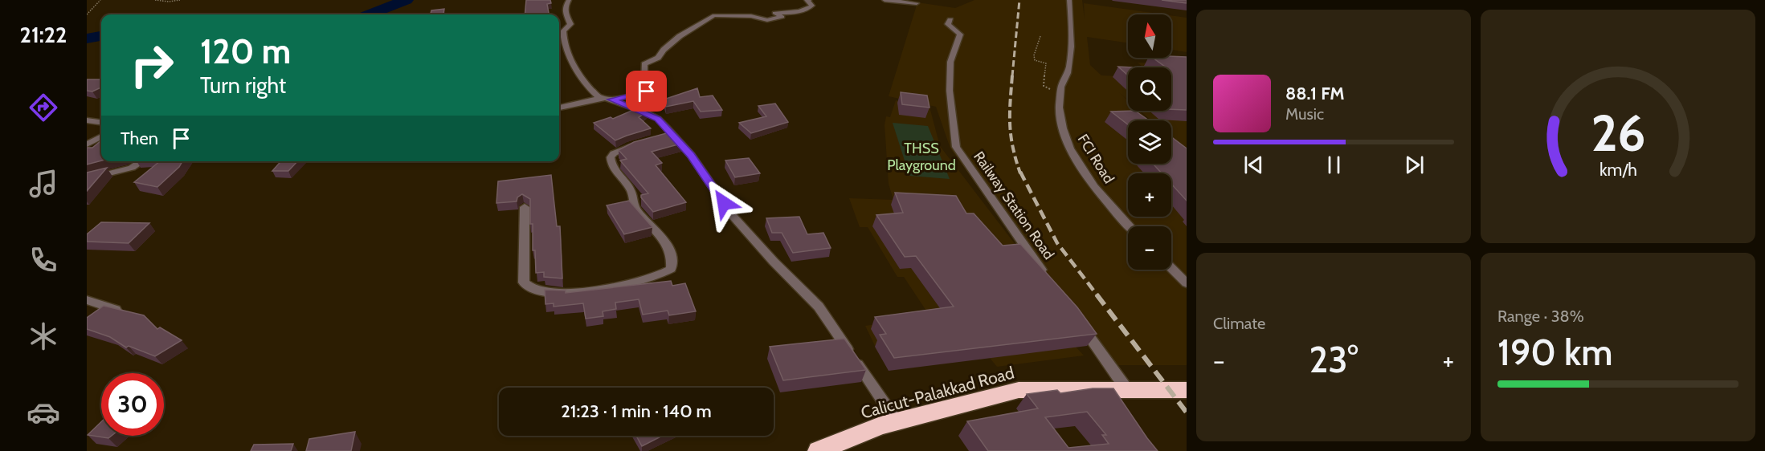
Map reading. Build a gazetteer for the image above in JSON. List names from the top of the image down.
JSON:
{
  "streets": {
    "highway": ["Calicut-Palakkad Road"],
    "street": ["FCI Road", "Railway Station Road"]
  },
  "parks": ["THSS Playground"],
  "north": "top",
  "page": {
    "tabs": "21:22",
    "map_buttons": ["+", "−"],
    "turn": ["120 m", "Turn right"],
    "song": ["88.1 FM", "Music"],
    "then": "Then",
    "tile": [
      "Climate",
      ["Range · 38%", "190 km"]
    ],
    "heat": ["−", "23°", "+"],
    "limit": "30",
    "trip": "21:23 · 1 min · 140 m",
    "gauge": ["26", "km/h"]
  }
}
